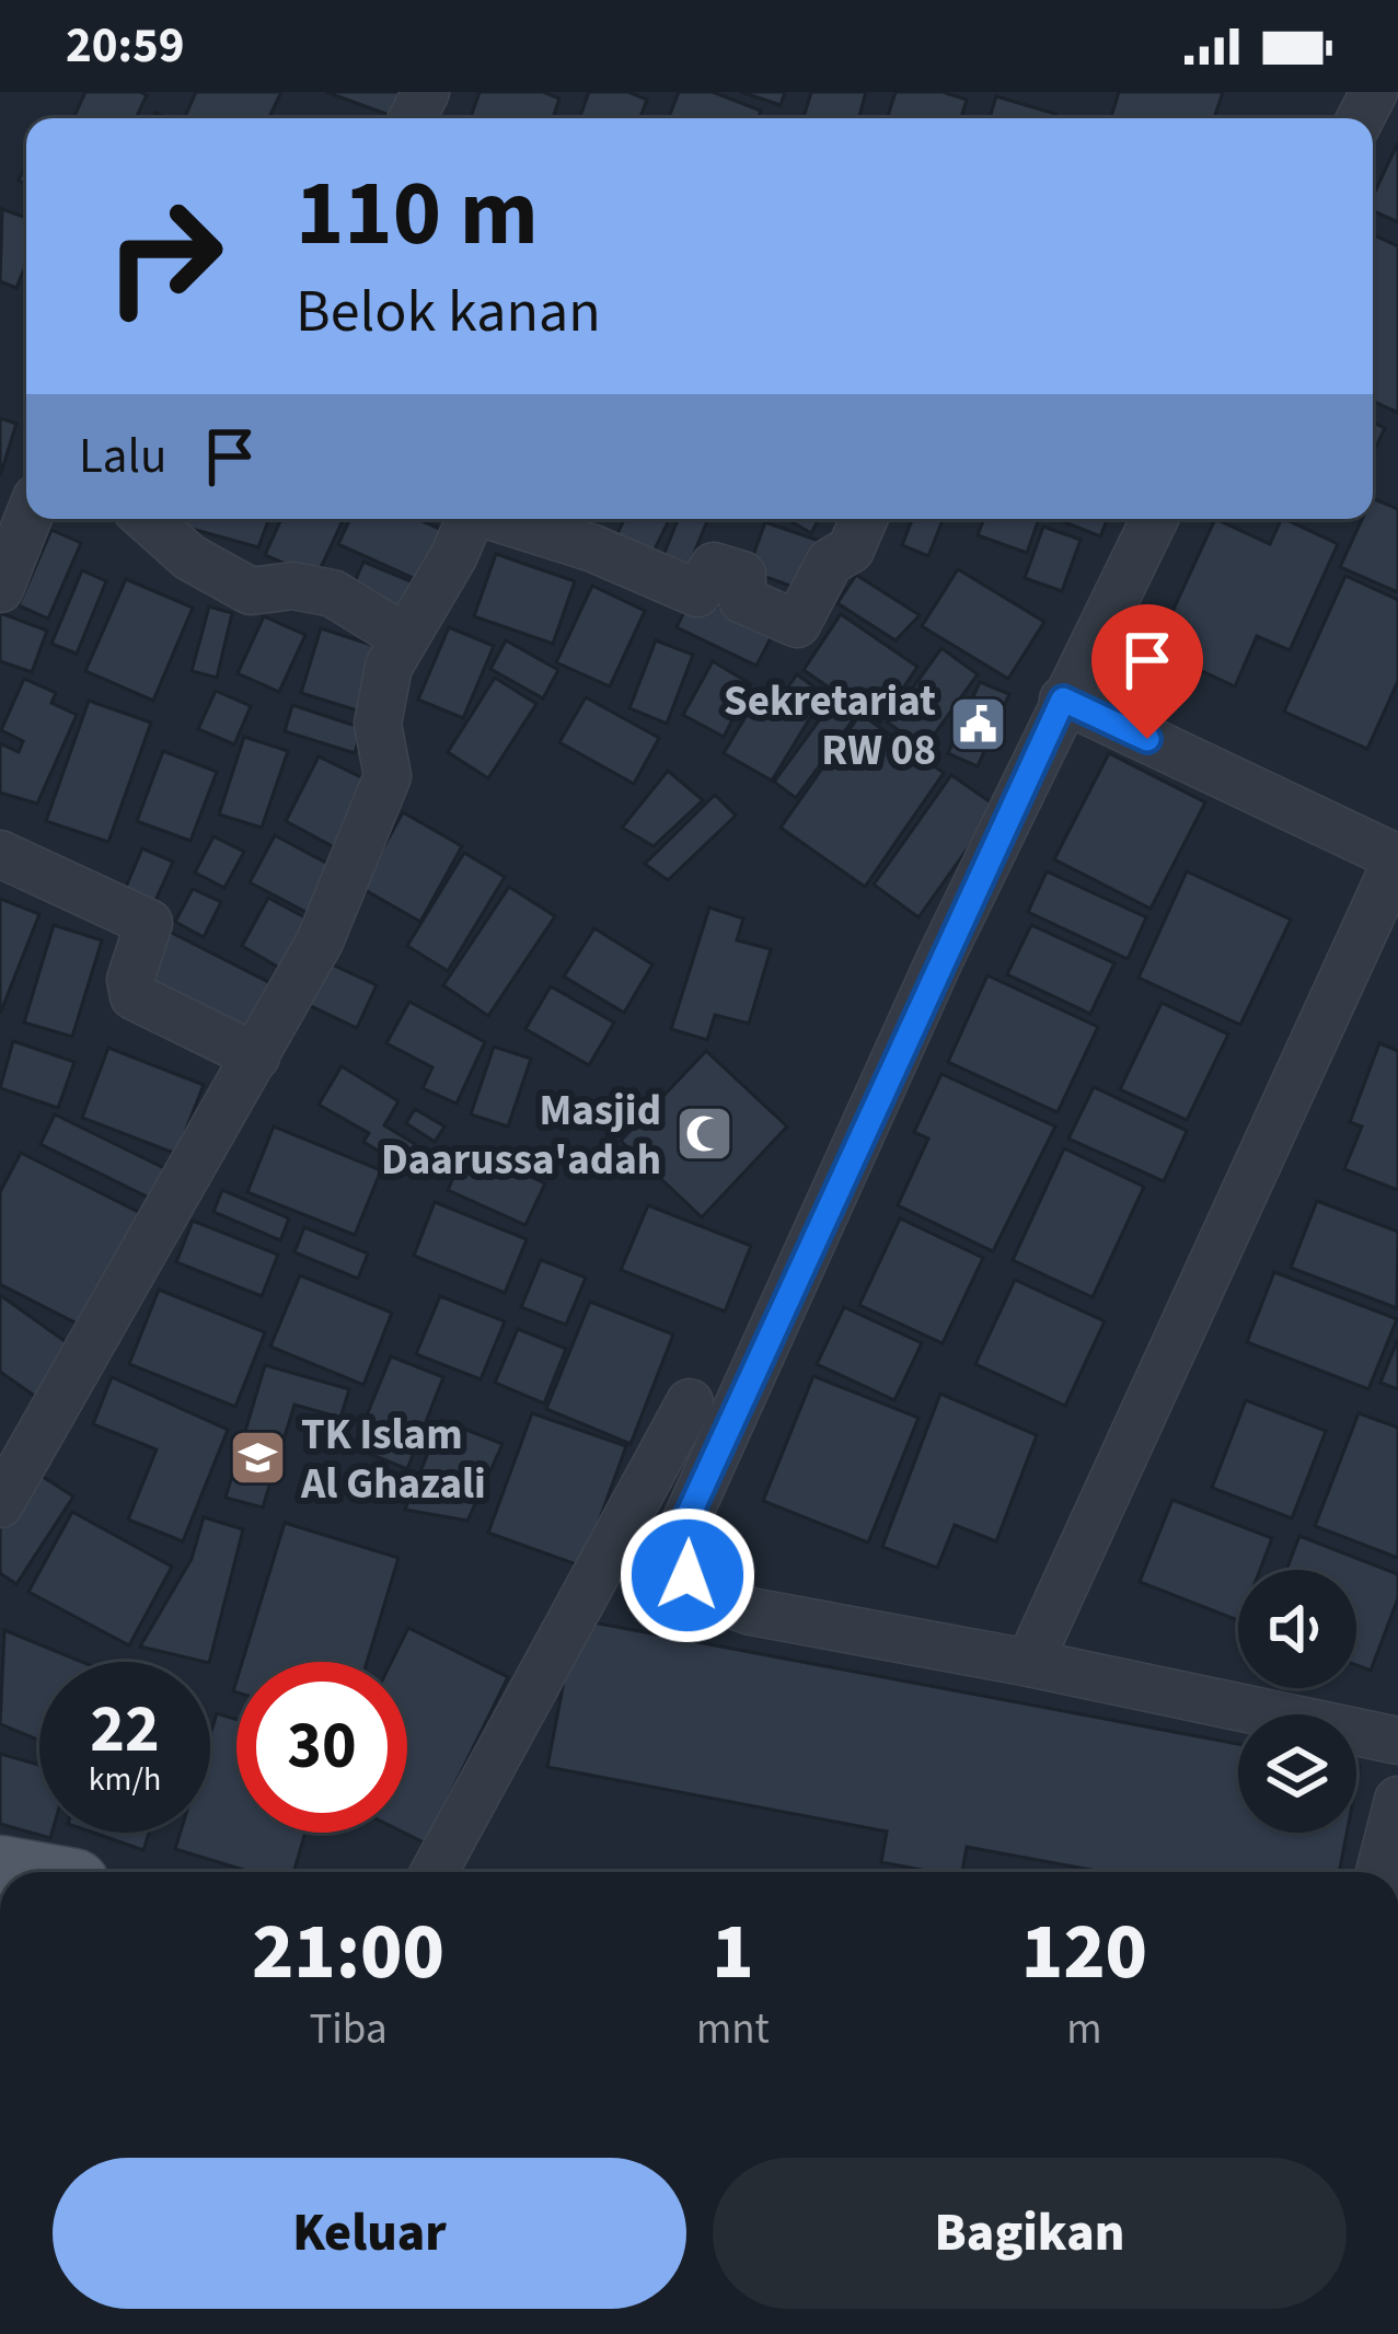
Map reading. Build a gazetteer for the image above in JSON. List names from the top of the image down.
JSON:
{
  "places": {
    "public building": ["Sekretariat RW 08"],
    "mosque": ["Masjid Daarussa'adah"],
    "school or university": ["TK Islam Al Ghazali"]
  },
  "page": {
    "status": "20:59",
    "turn": ["110 m", "Belok kanan"],
    "then": "Lalu",
    "speed": "22 km/h",
    "limit": "30",
    "eta": [
      "21:00",
      "Tiba",
      "1",
      "mnt",
      "120",
      "m"
    ],
    "buttons": ["Keluar", "Bagikan"]
  }
}
